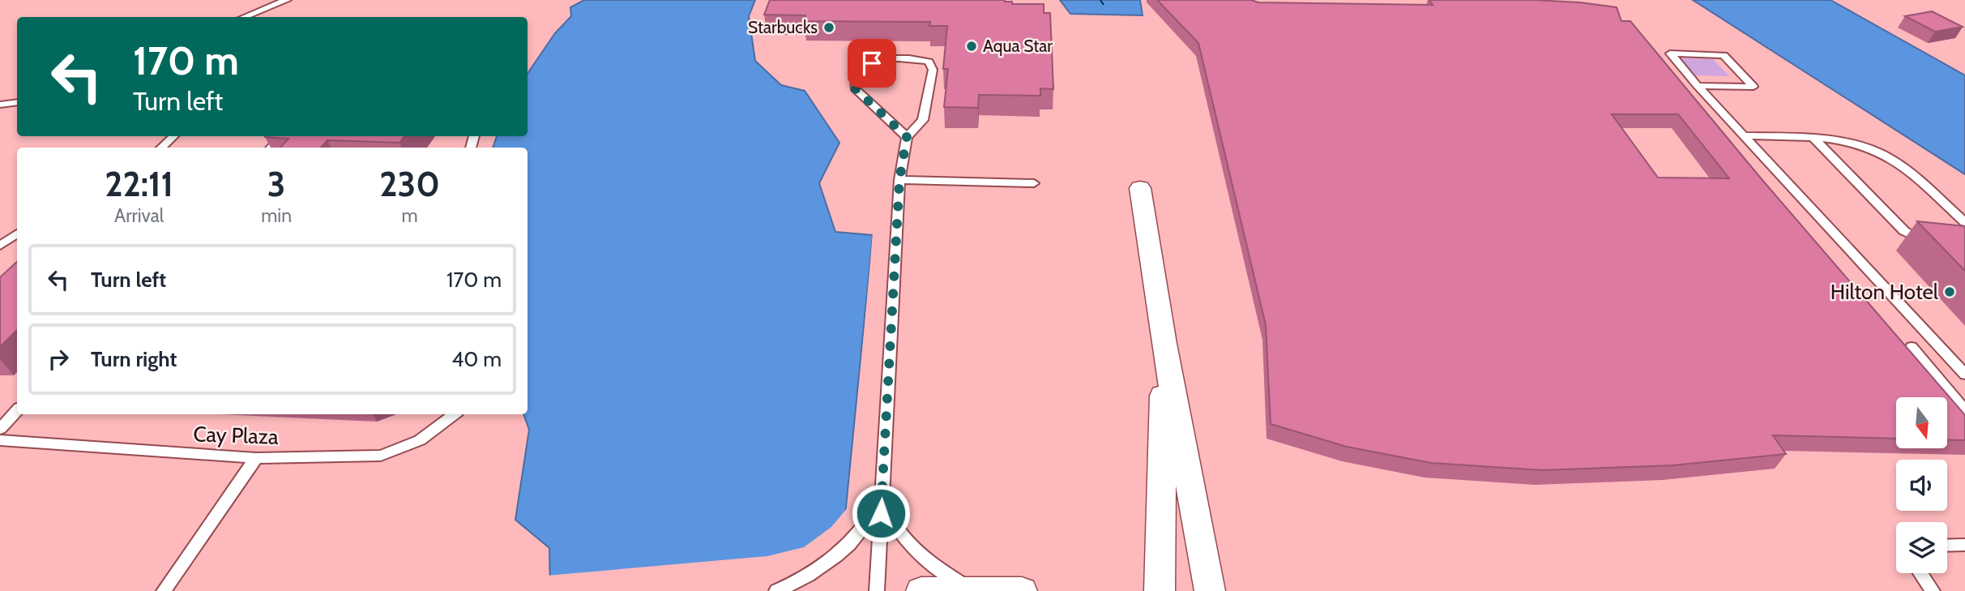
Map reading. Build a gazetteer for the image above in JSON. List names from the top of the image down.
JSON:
{
  "streets": {
    "lane": ["Cay Plaza"]
  },
  "places": ["Starbucks", "Aqua Star", "Hilton Hotel"],
  "north": "bottom",
  "page": {
    "turn": ["170 m", "Turn left"],
    "eta": [
      "22:11",
      "Arrival",
      "3",
      "min",
      "230",
      "m"
    ],
    "list": [
      {
        "name": "Turn left",
        "value": "170 m"
      },
      {
        "name": "Turn right",
        "value": "40 m"
      }
    ]
  }
}
